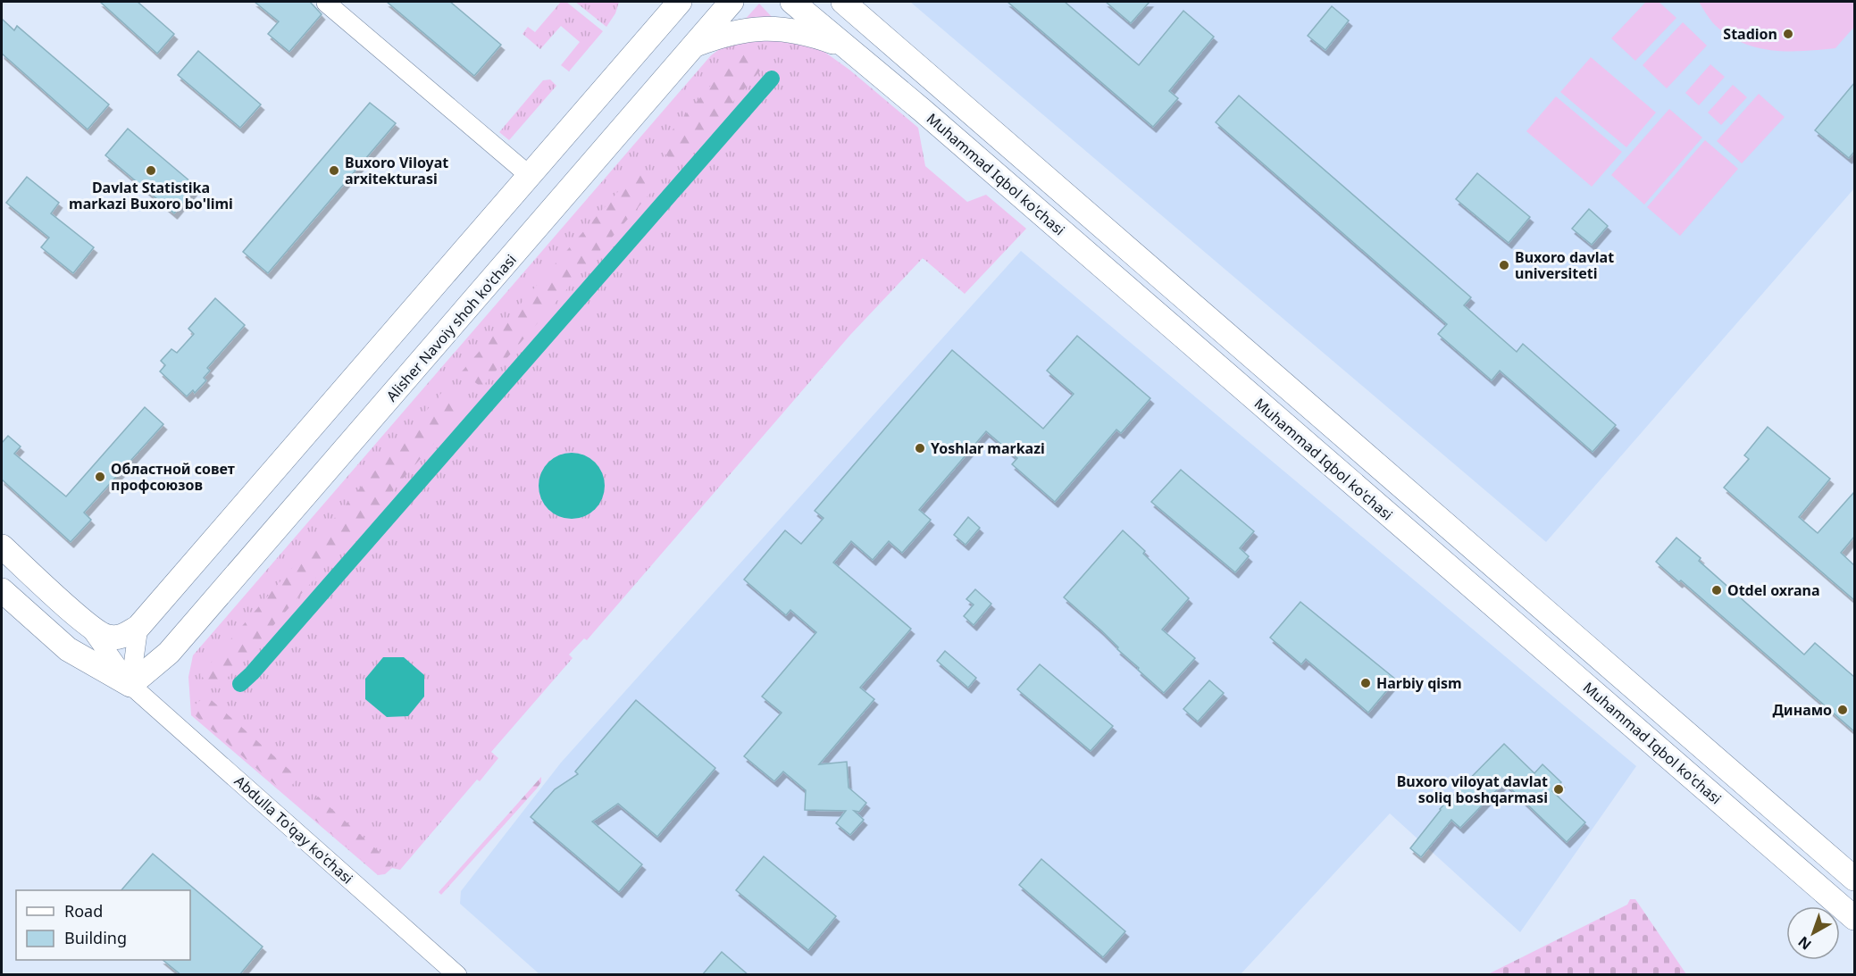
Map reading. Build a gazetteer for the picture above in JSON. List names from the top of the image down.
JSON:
{
  "streets": {
    "main road": ["Muhammad Iqbol ko'chasi", "Alisher Navoiy shoh ko'chasi"],
    "street": ["Abdulla To'qay ko'chasi"]
  },
  "crossings": [
    ["Alisher Navoiy shoh ko'chasi", "Abdulla To'qay ko'chasi"]
  ],
  "places": [
    "Stadion",
    "Davlat Statistika markazi Buxoro bo'limi",
    "Buxoro Viloyat arxitekturasi",
    "Buxoro davlat universiteti",
    "Yoshlar markazi",
    "Областной совет профсоюзов",
    "Otdel oxrana",
    "Harbiy qism",
    "Динамо",
    "Buxoro viloyat davlat soliq boshqarmasi"
  ],
  "legend": ["Road", "Building"],
  "north": "bottom left"
}
